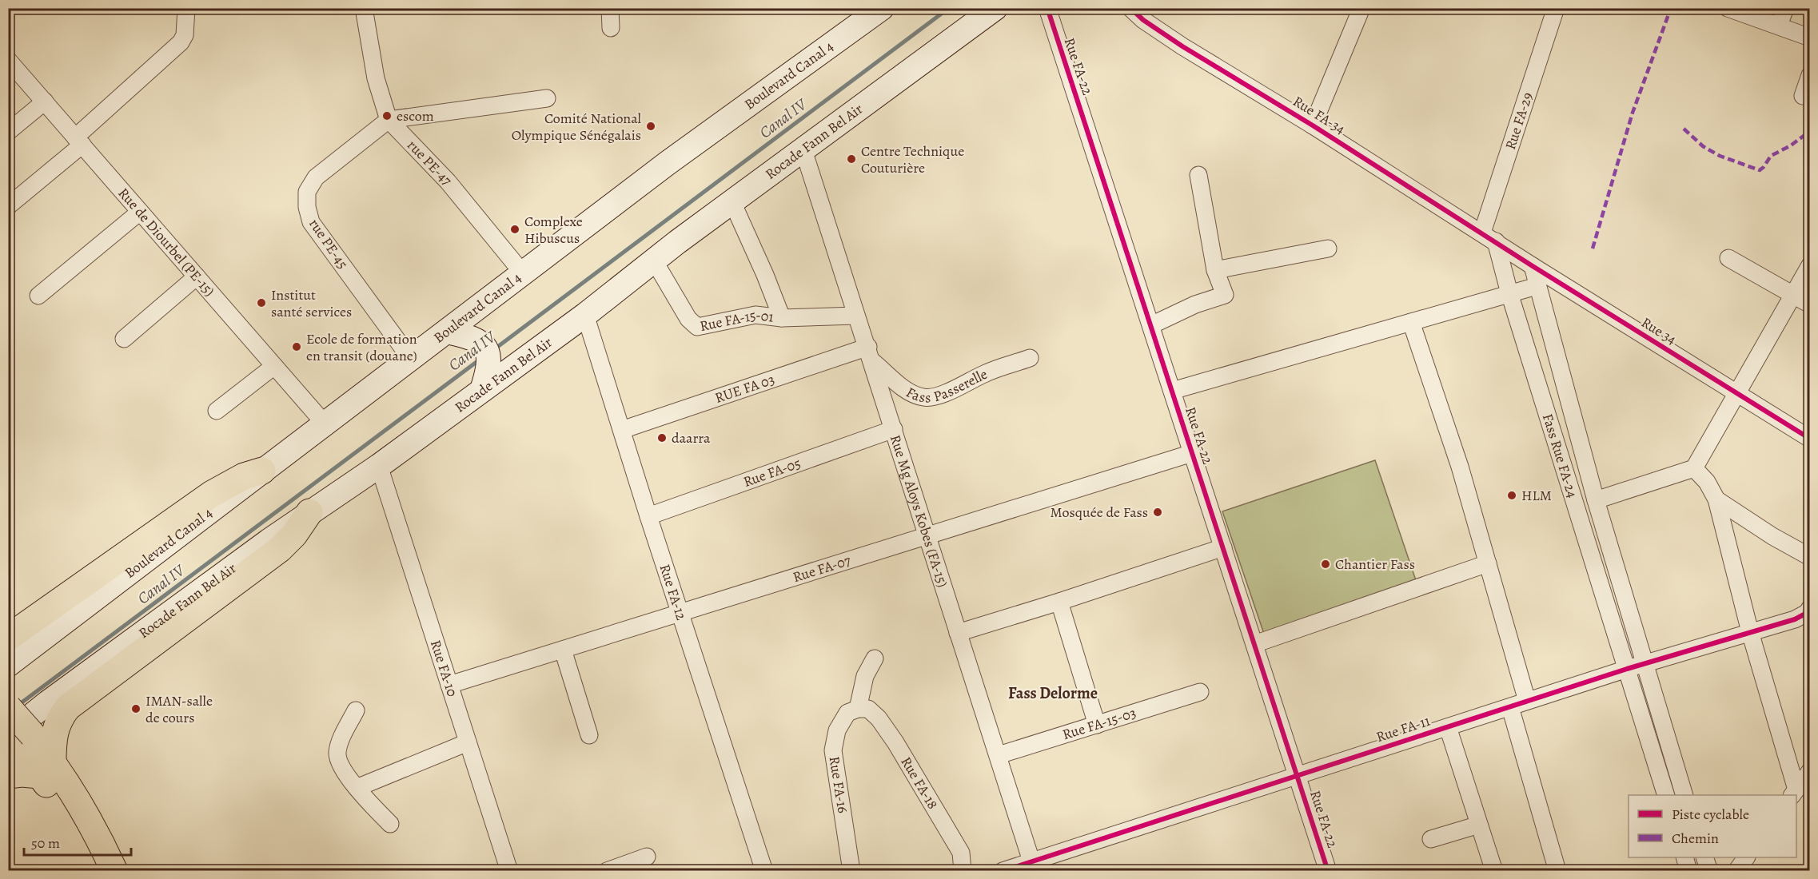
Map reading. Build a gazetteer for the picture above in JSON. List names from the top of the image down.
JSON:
{
  "streets": {
    "main road": ["Boulevard Canal 4", "Rocade Fann Bel Air"],
    "street": [
      "Rue FA-22",
      "Rue FA-34",
      "Rue FA-29",
      "rue PE-47",
      "Rue de Diourbel (PE-15)",
      "rue PE-45",
      "Rue FA-15-01",
      "Rue 34",
      "Fass Passerelle",
      "RUE FA 03",
      "Fass Rue FA-24",
      "Rue FA-05",
      "Rue Mg Aloys Kobes (FA-15)",
      "Rue FA-07",
      "Rue FA-12",
      "Rue FA-10",
      "Rue FA-15-03",
      "Rue FA-11",
      "Rue FA-18",
      "Rue FA-16"
    ]
  },
  "crossings": [
    ["Rue FA-22", "Rue FA-07"],
    ["Rue FA-22", "Rue FA-11"],
    ["Boulevard Canal 4", "rue PE-47"],
    ["Boulevard Canal 4", "Rue de Diourbel (PE-15)"],
    ["Boulevard Canal 4", "rue PE-45"],
    ["Rue FA-34", "Rue FA-29"],
    ["Rue FA-34", "Rue 34"],
    ["Rue FA-34", "Fass Rue FA-24"],
    ["Rue FA-29", "Rue 34"],
    ["Rue FA-29", "Fass Rue FA-24"],
    ["Rocade Fann Bel Air", "Rue FA-15-01"],
    ["Rocade Fann Bel Air", "Rue Mg Aloys Kobes (FA-15)"],
    ["Rocade Fann Bel Air", "Rue FA-12"],
    ["Rocade Fann Bel Air", "Rue FA-10"],
    ["rue PE-47", "rue PE-45"],
    ["Rue FA-15-01", "Rue Mg Aloys Kobes (FA-15)"],
    ["Rue 34", "Fass Rue FA-24"],
    ["Fass Passerelle", "RUE FA 03"],
    ["Fass Passerelle", "Rue Mg Aloys Kobes (FA-15)"],
    ["RUE FA 03", "Rue Mg Aloys Kobes (FA-15)"],
    ["RUE FA 03", "Rue FA-12"],
    ["Fass Rue FA-24", "Rue FA-11"],
    ["Rue FA-05", "Rue Mg Aloys Kobes (FA-15)"],
    ["Rue FA-05", "Rue FA-12"],
    ["Rue Mg Aloys Kobes (FA-15)", "Rue FA-07"],
    ["Rue Mg Aloys Kobes (FA-15)", "Rue FA-15-03"],
    ["Rue Mg Aloys Kobes (FA-15)", "Rue FA-11"],
    ["Rue FA-07", "Rue FA-12"],
    ["Rue FA-07", "Rue FA-10"],
    ["Rue FA-18", "Rue FA-16"]
  ],
  "districts": ["Fass Delorme"],
  "water": ["Canal IV"],
  "places": [
    "escom",
    "Comité National Olympique Sénégalais",
    "Centre Technique Couturière",
    "Complexe Hibuscus",
    "Institut santé services",
    "Ecole de formation en transit (douane)",
    "daarra",
    "HLM",
    "Mosquée de Fass",
    "Chantier Fass",
    "IMAN-salle de cours"
  ],
  "legend": ["Piste cyclable", "Chemin"],
  "scale_bar": "50 m"
}
